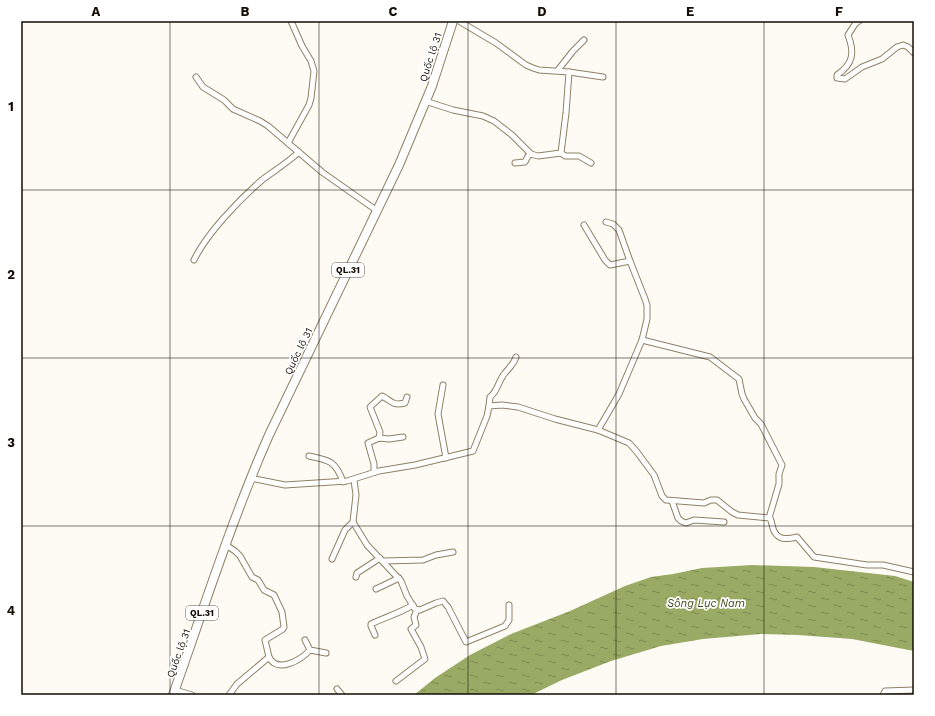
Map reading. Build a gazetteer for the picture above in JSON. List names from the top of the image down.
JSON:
{
  "streets": {
    "highway": ["Quốc lộ 31", "QL.31"]
  },
  "water": ["Sông Lục Nam"],
  "grid": {
    "columns": [
      "A",
      "B",
      "C",
      "D",
      "E",
      "F"
    ],
    "rows": [
      "1",
      "2",
      "3",
      "4"
    ]
  }
}
